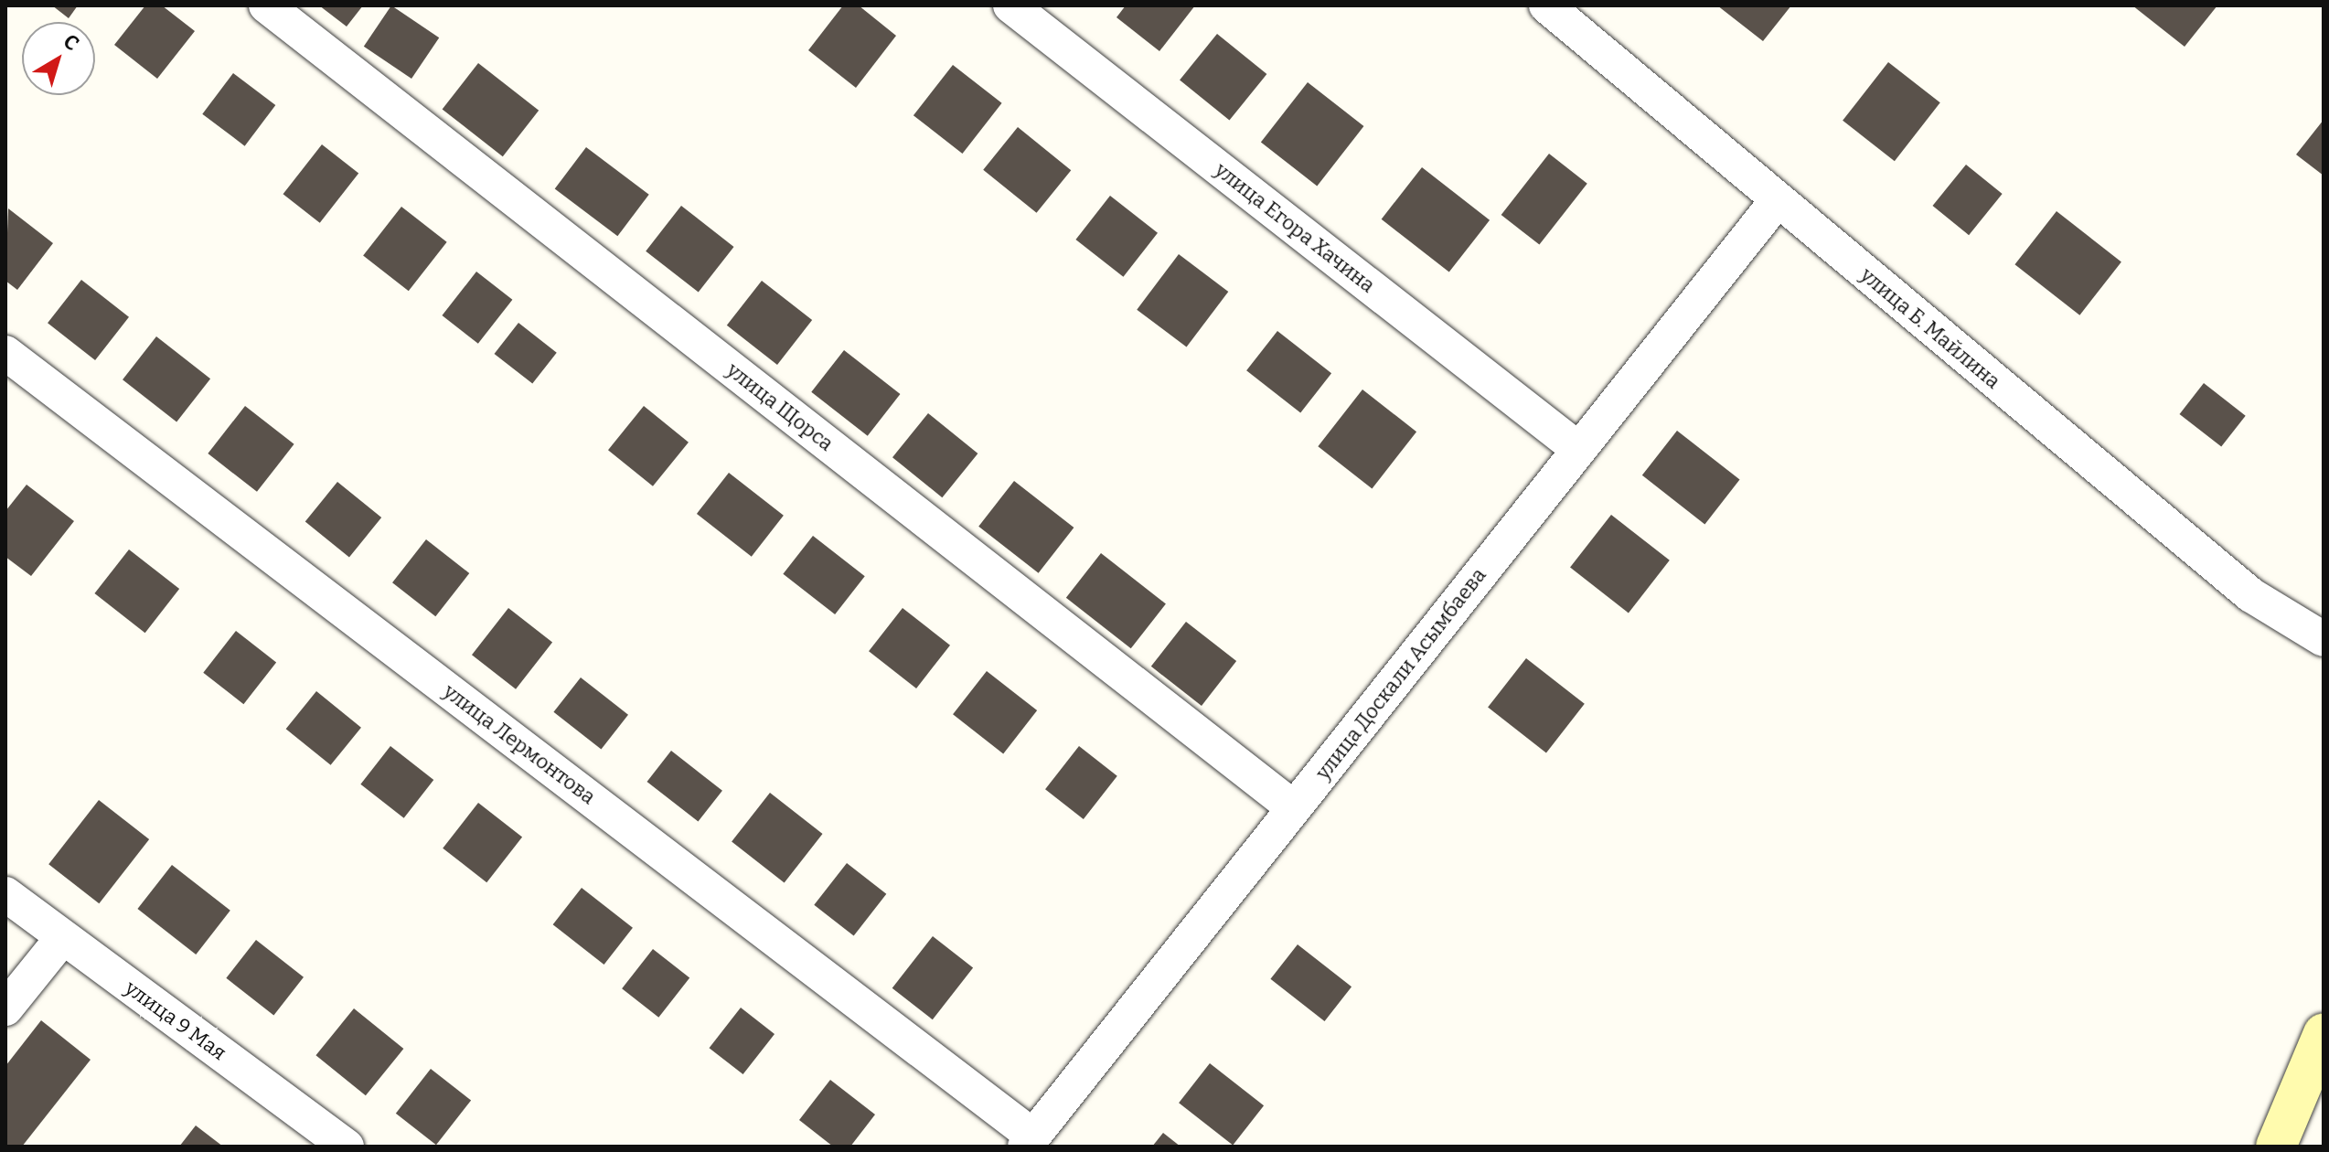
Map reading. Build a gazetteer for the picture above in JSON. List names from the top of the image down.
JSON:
{
  "streets": {
    "street": [
      "улица Егора Хачина",
      "улица Б. Майлина",
      "улица Щорса",
      "улица Доскали Асымбаева",
      "улица Лермонтова",
      "улица 9 Мая"
    ]
  },
  "crossings": [
    ["улица Егора Хачина", "улица Доскали Асымбаева"],
    ["улица Б. Майлина", "улица Доскали Асымбаева"],
    ["улица Щорса", "улица Доскали Асымбаева"],
    ["улица Доскали Асымбаева", "улица Лермонтова"]
  ],
  "north": "top right"
}
